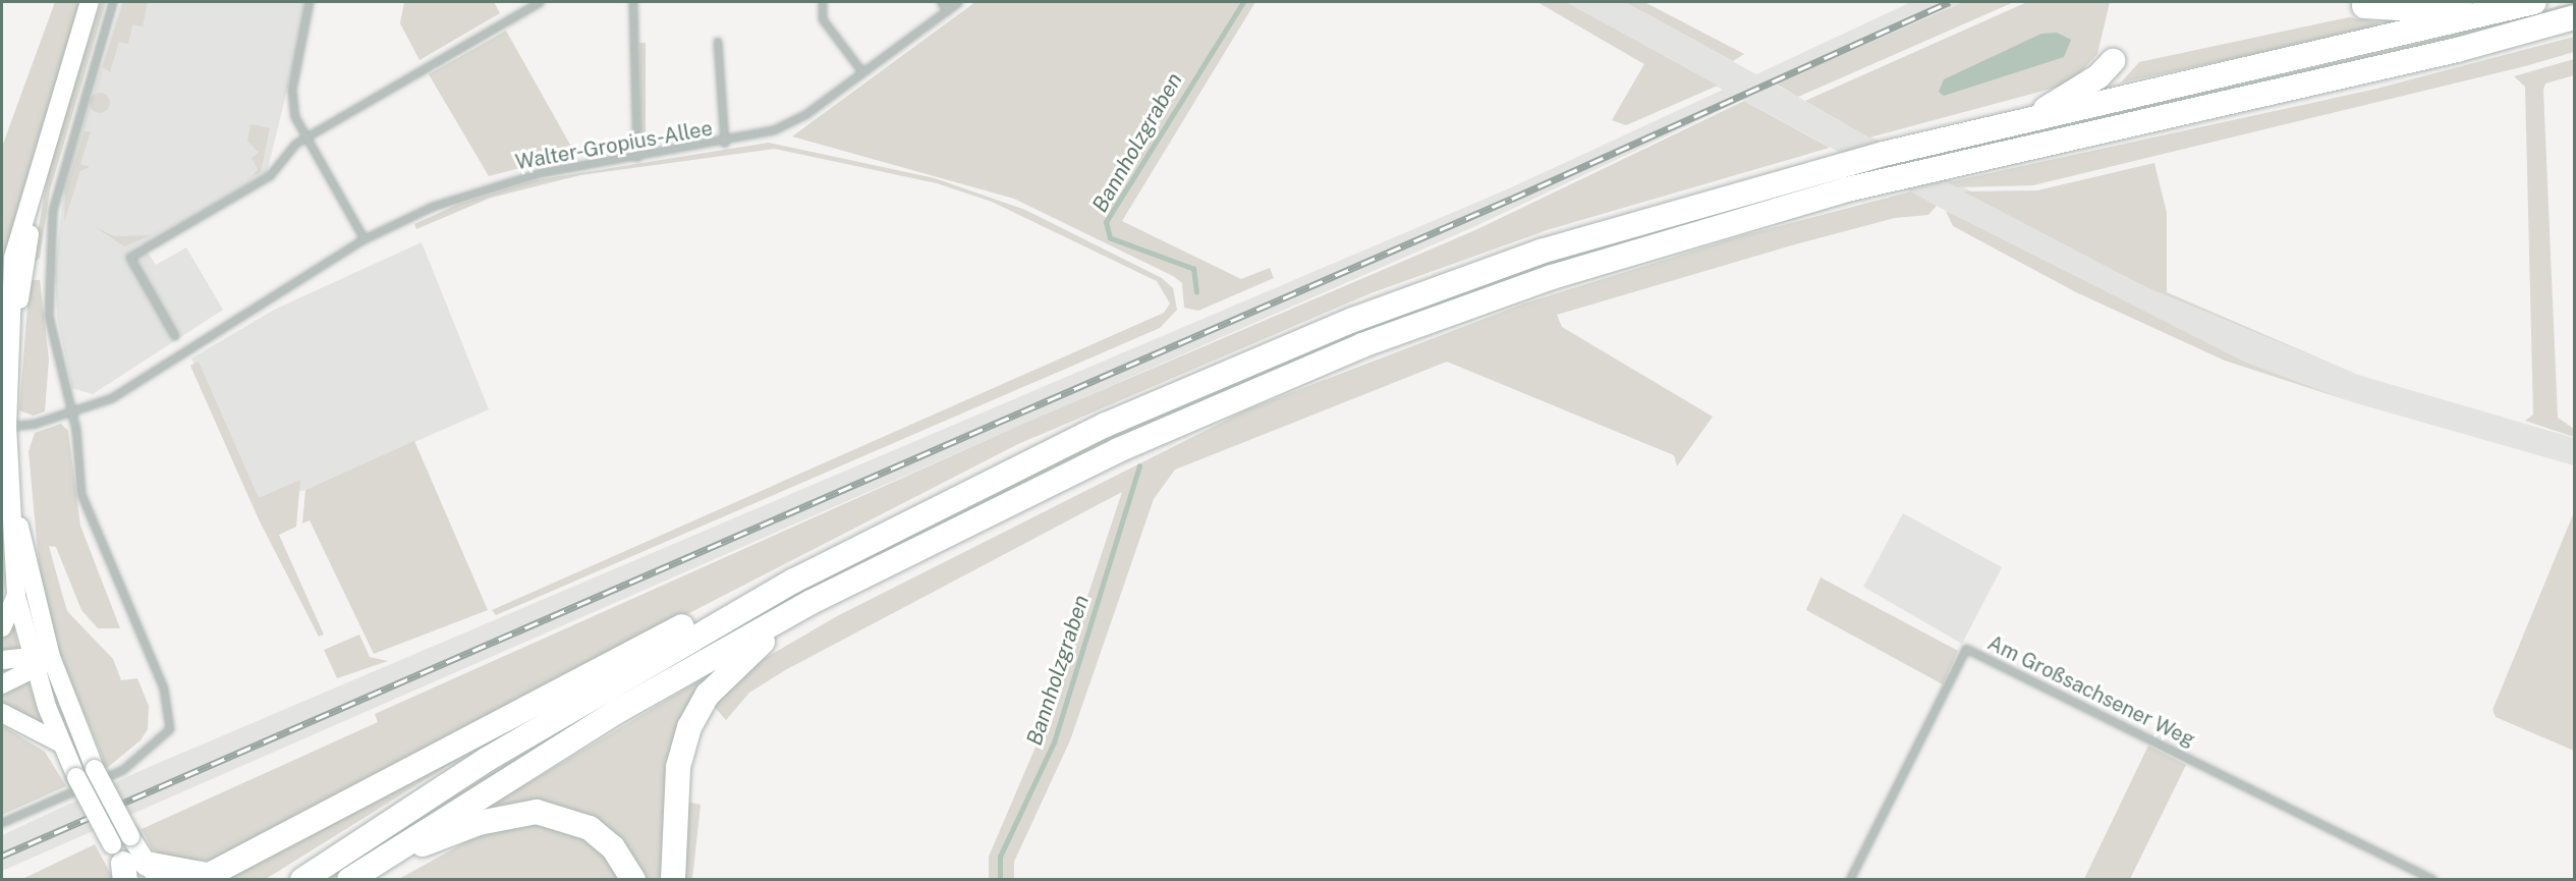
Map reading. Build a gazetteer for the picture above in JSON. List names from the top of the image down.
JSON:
{
  "streets": {
    "street": ["Walter-Gropius-Allee", "Am Großsachsener Weg"]
  },
  "water": ["Bannholzgraben"]
}
